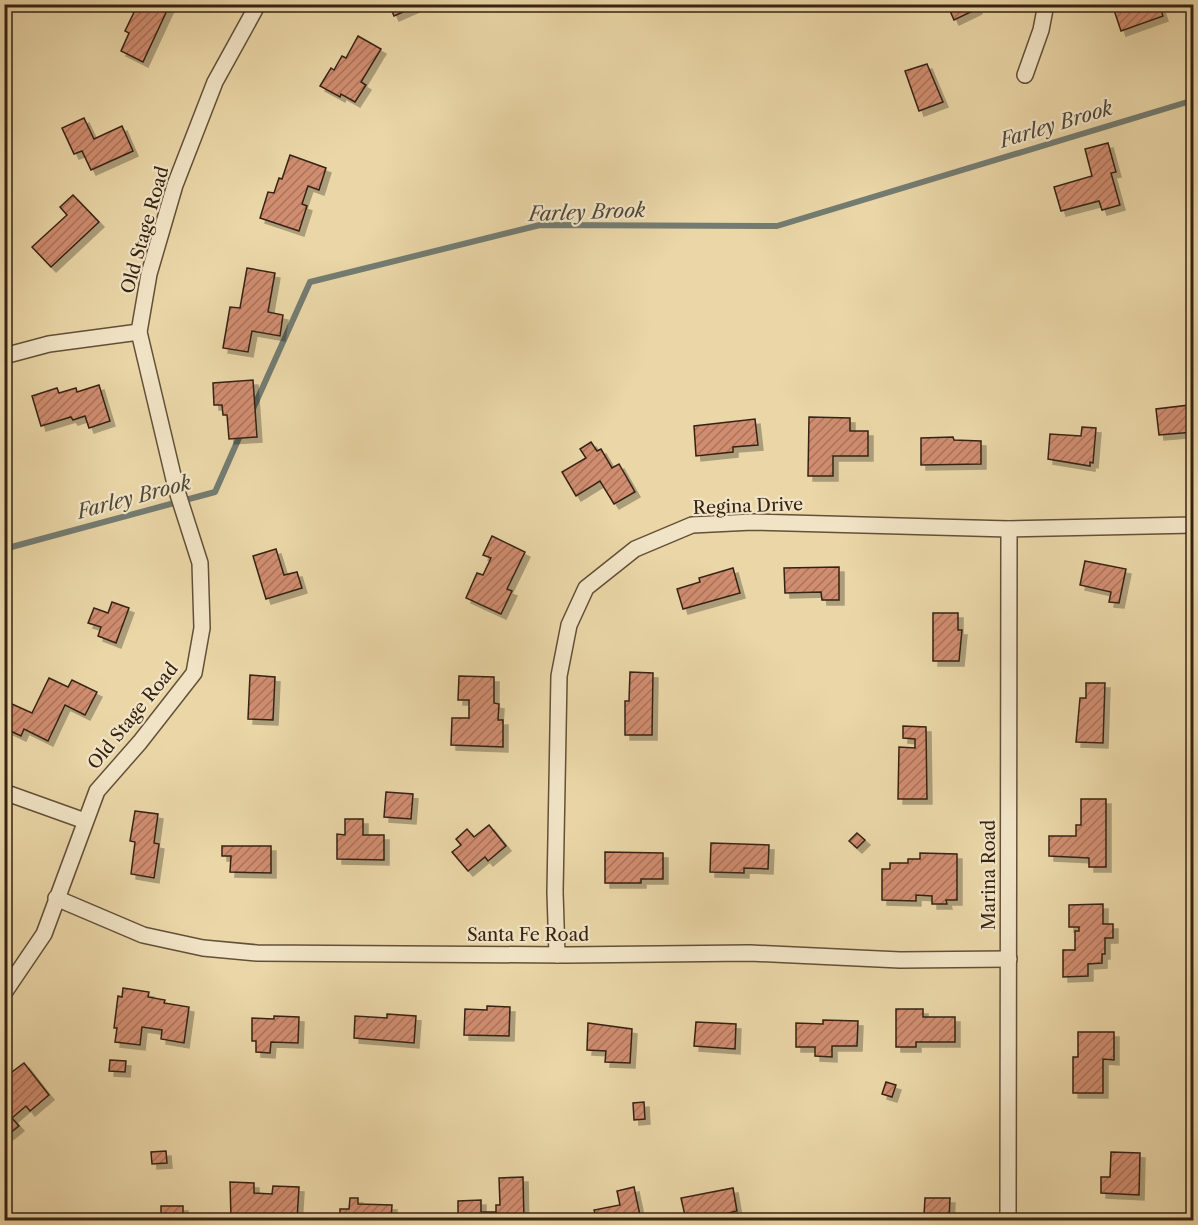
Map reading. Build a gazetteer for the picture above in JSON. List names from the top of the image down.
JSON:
{
  "streets": {
    "street": [
      "Old Stage Road",
      "Regina Drive",
      "Marina Road",
      "Santa Fe Road"
    ]
  },
  "crossings": [
    ["Old Stage Road", "Santa Fe Road"],
    ["Regina Drive", "Marina Road"],
    ["Regina Drive", "Santa Fe Road"],
    ["Marina Road", "Santa Fe Road"]
  ],
  "water": ["Farley Brook"]
}
